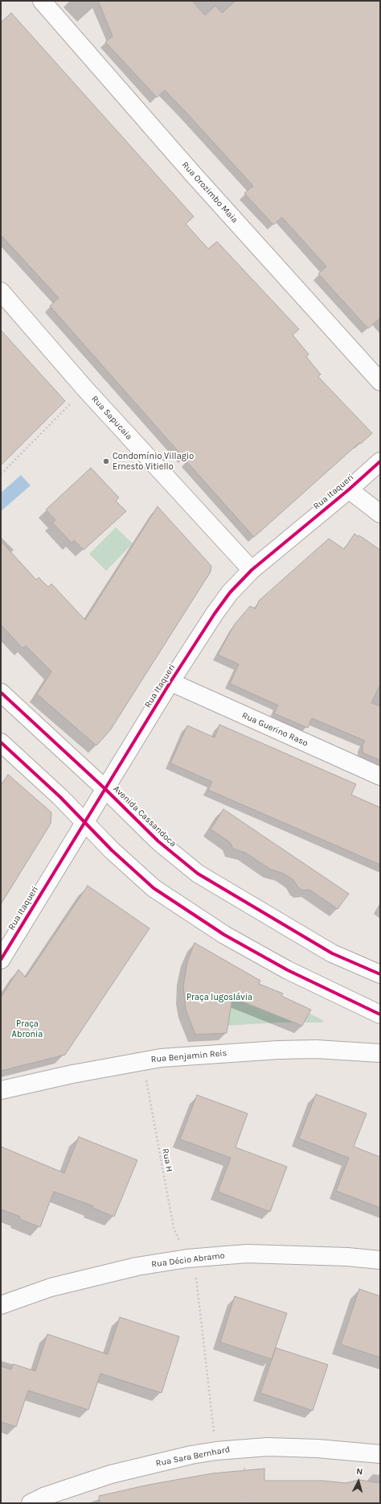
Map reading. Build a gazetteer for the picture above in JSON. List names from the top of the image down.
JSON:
{
  "streets": {
    "street": [
      "Rua Orozimbo Maia",
      "Rua Sapucaia",
      "Rua Itaqueri",
      "Rua Guerino Raso",
      "Avenida Cassandoca",
      "Rua Benjamin Reis",
      "Rua Décio Abramo",
      "Rua Sara Bernhard"
    ],
    "path": ["Rua H"]
  },
  "crossings": [
    ["Rua Sapucaia", "Rua Itaqueri"],
    ["Rua Itaqueri", "Rua Guerino Raso"],
    ["Rua Itaqueri", "Avenida Cassandoca"],
    ["Rua Benjamin Reis", "Rua H"],
    ["Rua H", "Rua Décio Abramo"],
    ["Rua H", "Rua Sara Bernhard"]
  ],
  "parks": ["Praça Iugoslávia", "Praça Abronia"],
  "places": ["Condomínio Villagio Ernesto Vitiello"],
  "north": "top"
}
